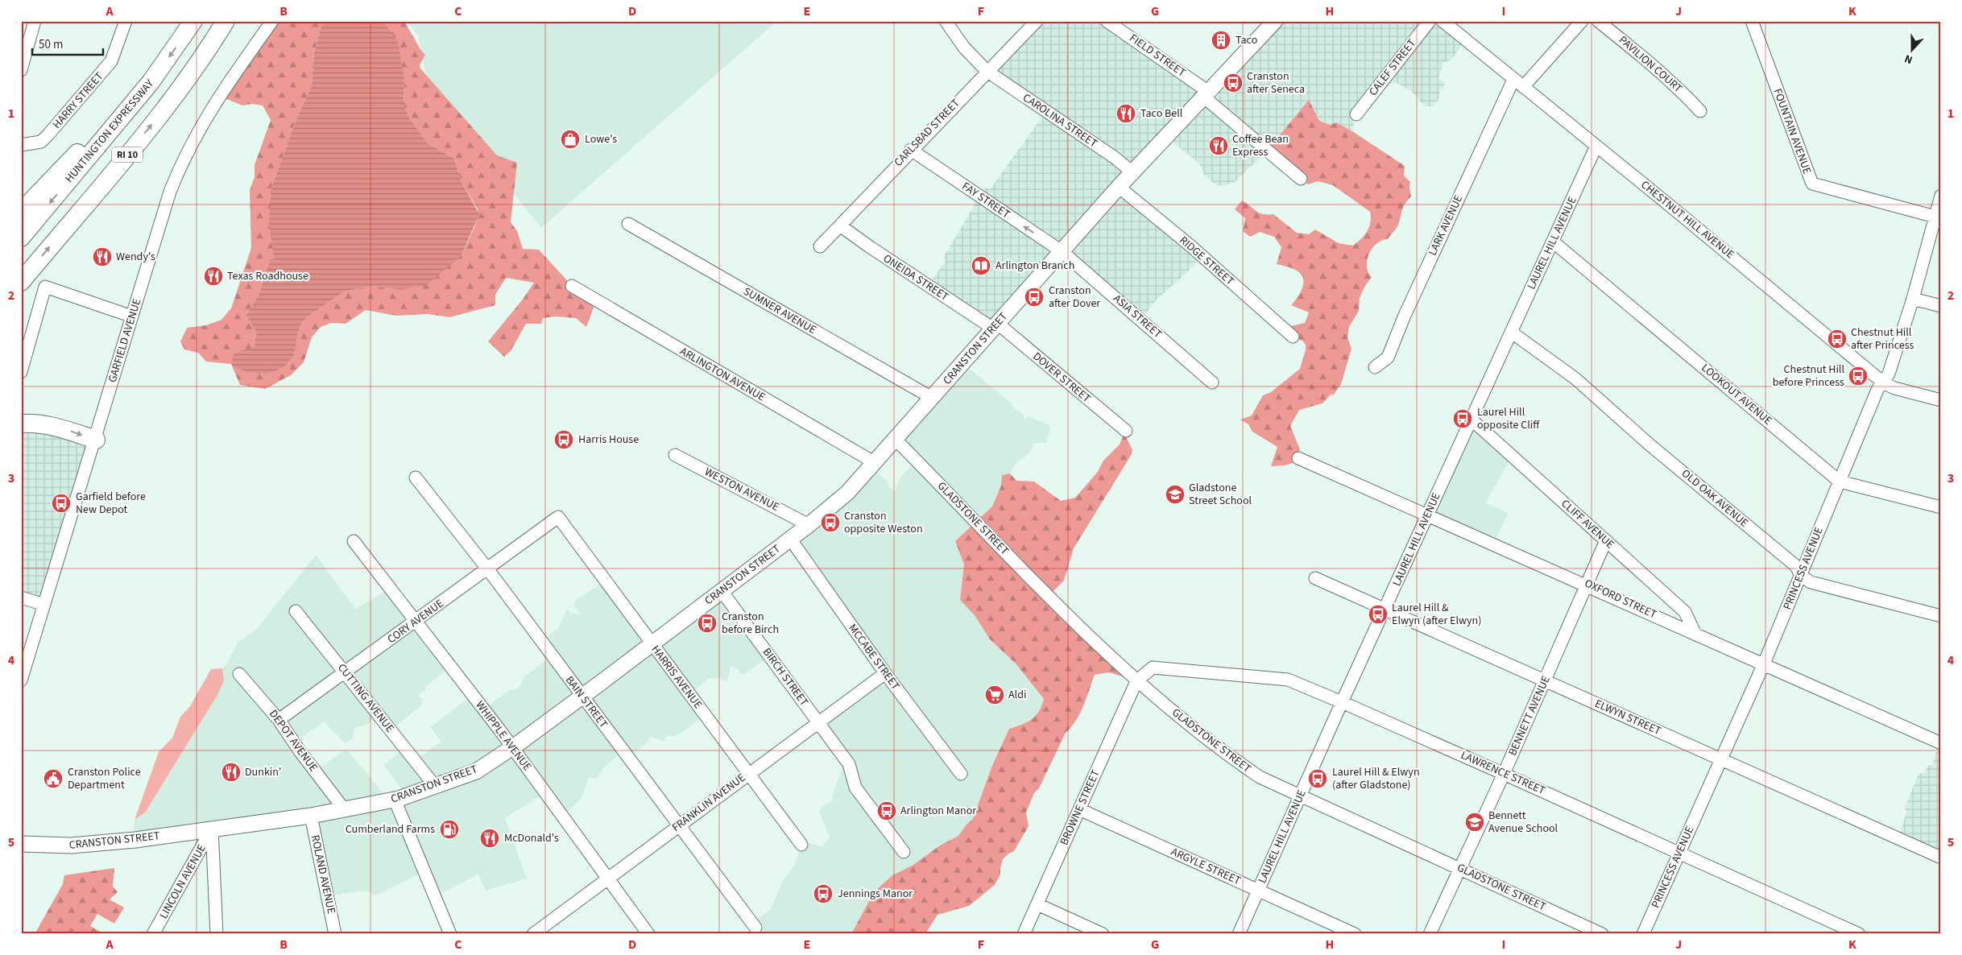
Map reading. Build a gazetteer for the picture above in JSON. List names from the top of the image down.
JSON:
{
  "streets": {
    "highway": ["HUNTINGTON EXPRESSWAY", "RI 10"],
    "main road": ["CRANSTON STREET"],
    "street": [
      "FIELD STREET",
      "PAVILION COURT",
      "CALEF STREET",
      "HARRY STREET",
      "CAROLINA STREET",
      "FOUNTAIN AVENUE",
      "CARLSBAD STREET",
      "FAY STREET",
      "CHESTNUT HILL AVENUE",
      "LARK AVENUE",
      "LAUREL HILL AVENUE",
      "RIDGE STREET",
      "ONEIDA STREET",
      "SUMNER AVENUE",
      "ASIA STREET",
      "GARFIELD AVENUE",
      "ARLINGTON AVENUE",
      "DOVER STREET",
      "LOOKOUT AVENUE",
      "WESTON AVENUE",
      "OLD OAK AVENUE",
      "GLADSTONE STREET",
      "CLIFF AVENUE",
      "PRINCESS AVENUE",
      "OXFORD STREET",
      "CORY AVENUE",
      "MCCABE STREET",
      "HARRIS AVENUE",
      "BIRCH STREET",
      "CUTTING AVENUE",
      "BAIN STREET",
      "BENNETT AVENUE",
      "ELWYN STREET",
      "WHIPPLE AVENUE",
      "DEPOT AVENUE",
      "LAWRENCE STREET",
      "FRANKLIN AVENUE",
      "BROWNE STREET",
      "ARGYLE STREET",
      "ROLAND AVENUE",
      "LINCOLN AVENUE"
    ]
  },
  "crossings": [
    ["FIELD STREET", "CRANSTON STREET"],
    ["CAROLINA STREET", "CARLSBAD STREET"],
    ["CAROLINA STREET", "CRANSTON STREET"],
    ["FOUNTAIN AVENUE", "PRINCESS AVENUE"],
    ["CARLSBAD STREET", "FAY STREET"],
    ["CARLSBAD STREET", "ONEIDA STREET"],
    ["FAY STREET", "ASIA STREET"],
    ["FAY STREET", "CRANSTON STREET"],
    ["CHESTNUT HILL AVENUE", "LARK AVENUE"],
    ["CHESTNUT HILL AVENUE", "LAUREL HILL AVENUE"],
    ["CHESTNUT HILL AVENUE", "PRINCESS AVENUE"],
    ["LAUREL HILL AVENUE", "LOOKOUT AVENUE"],
    ["LAUREL HILL AVENUE", "OLD OAK AVENUE"],
    ["LAUREL HILL AVENUE", "GLADSTONE STREET"],
    ["LAUREL HILL AVENUE", "CLIFF AVENUE"],
    ["LAUREL HILL AVENUE", "OXFORD STREET"],
    ["LAUREL HILL AVENUE", "ELWYN STREET"],
    ["LAUREL HILL AVENUE", "LAWRENCE STREET"],
    ["LAUREL HILL AVENUE", "ARGYLE STREET"],
    ["RIDGE STREET", "CRANSTON STREET"],
    ["ONEIDA STREET", "CRANSTON STREET"],
    ["ONEIDA STREET", "DOVER STREET"],
    ["SUMNER AVENUE", "CRANSTON STREET"],
    ["ASIA STREET", "CRANSTON STREET"],
    ["CRANSTON STREET", "ARLINGTON AVENUE"],
    ["CRANSTON STREET", "DOVER STREET"],
    ["CRANSTON STREET", "WESTON AVENUE"],
    ["CRANSTON STREET", "GLADSTONE STREET"],
    ["CRANSTON STREET", "MCCABE STREET"],
    ["CRANSTON STREET", "HARRIS AVENUE"],
    ["CRANSTON STREET", "BIRCH STREET"],
    ["CRANSTON STREET", "CUTTING AVENUE"],
    ["CRANSTON STREET", "BAIN STREET"],
    ["CRANSTON STREET", "WHIPPLE AVENUE"],
    ["CRANSTON STREET", "DEPOT AVENUE"],
    ["CRANSTON STREET", "ROLAND AVENUE"],
    ["CRANSTON STREET", "LINCOLN AVENUE"],
    ["LOOKOUT AVENUE", "PRINCESS AVENUE"],
    ["OLD OAK AVENUE", "PRINCESS AVENUE"],
    ["GLADSTONE STREET", "BENNETT AVENUE"],
    ["GLADSTONE STREET", "LAWRENCE STREET"],
    ["GLADSTONE STREET", "BROWNE STREET"],
    ["CLIFF AVENUE", "OXFORD STREET"],
    ["CLIFF AVENUE", "BENNETT AVENUE"],
    ["PRINCESS AVENUE", "OXFORD STREET"],
    ["PRINCESS AVENUE", "ELWYN STREET"],
    ["PRINCESS AVENUE", "LAWRENCE STREET"],
    ["OXFORD STREET", "BENNETT AVENUE"],
    ["CORY AVENUE", "HARRIS AVENUE"],
    ["CORY AVENUE", "CUTTING AVENUE"],
    ["CORY AVENUE", "BAIN STREET"],
    ["CORY AVENUE", "WHIPPLE AVENUE"],
    ["CORY AVENUE", "DEPOT AVENUE"],
    ["MCCABE STREET", "FRANKLIN AVENUE"],
    ["HARRIS AVENUE", "FRANKLIN AVENUE"],
    ["BIRCH STREET", "FRANKLIN AVENUE"],
    ["BAIN STREET", "FRANKLIN AVENUE"],
    ["BENNETT AVENUE", "ELWYN STREET"],
    ["BENNETT AVENUE", "LAWRENCE STREET"],
    ["WHIPPLE AVENUE", "FRANKLIN AVENUE"],
    ["LAWRENCE STREET", "BROWNE STREET"],
    ["BROWNE STREET", "ARGYLE STREET"]
  ],
  "one_way": ["FAY STREET"],
  "places": {
    "building": ["Taco"],
    "bus stop": [
      "Cranston after Seneca",
      "Cranston after Dover",
      "Chestnut Hill after Princess",
      "Chestnut Hill before Princess",
      "Laurel Hill opposite Cliff",
      "Harris House",
      "Garfield before New Depot",
      "Cranston opposite Weston",
      "Laurel Hill & Elwyn (after Elwyn)",
      "Cranston before Birch",
      "Laurel Hill & Elwyn (after Gladstone)",
      "Arlington Manor",
      "Jennings Manor"
    ],
    "restaurant": [
      "Taco Bell",
      "Coffee Bean Express",
      "Wendy's",
      "Texas Roadhouse",
      "Dunkin'",
      "McDonald's"
    ],
    "shop": ["Lowe's"],
    "library": ["Arlington Branch"],
    "school or university": ["Gladstone Street School", "Bennett Avenue School"],
    "supermarket": ["Aldi"],
    "public building": ["Cranston Police Department"],
    "fuel station": ["Cumberland Farms"]
  },
  "scale_bar": "50 m",
  "north": "bottom",
  "grid": {
    "columns": [
      "A",
      "B",
      "C",
      "D",
      "E",
      "F",
      "G",
      "H",
      "I",
      "J",
      "K"
    ],
    "rows": [
      "1",
      "2",
      "3",
      "4",
      "5"
    ]
  }
}
